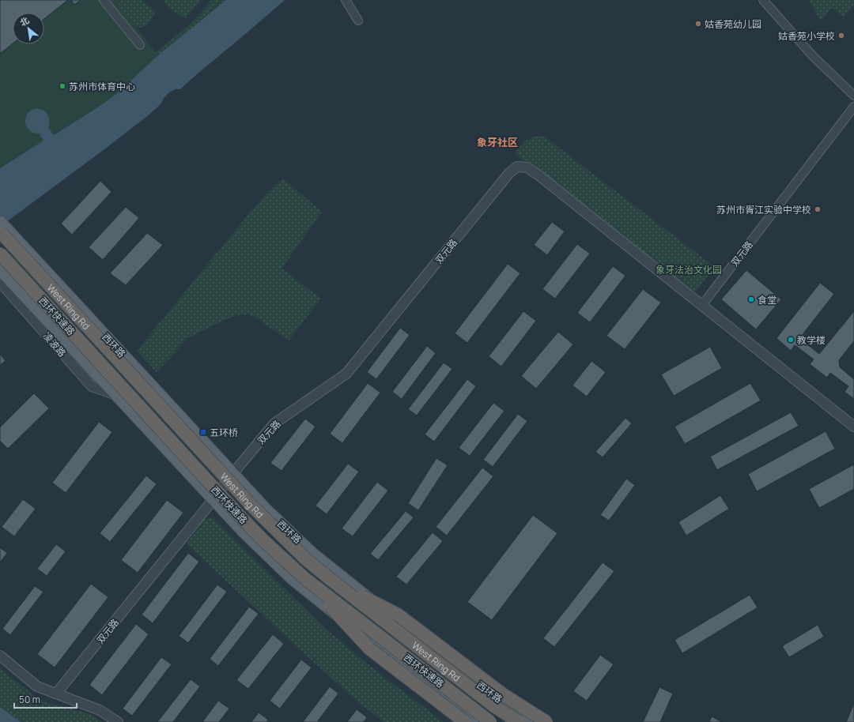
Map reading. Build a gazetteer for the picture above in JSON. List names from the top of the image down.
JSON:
{
  "streets": {
    "highway": ["West Ring Rd", "西环快速路"],
    "main road": ["西环路"],
    "street": ["双元路", "凌波路"]
  },
  "crossings": [
    ["双元路", "西环路"],
    ["West Ring Rd", "西环路"]
  ],
  "districts": ["象牙社区"],
  "parks": ["象牙法治文化园"],
  "places": {
    "other": [
      "姑香苑幼儿园",
      "姑香苑小学校",
      "苏州市体育中心",
      "苏州市胥江实验中学校",
      "食堂",
      "教学楼"
    ],
    "transit": ["五环桥"]
  },
  "scale_bar": "50 m",
  "north": "top left"
}
